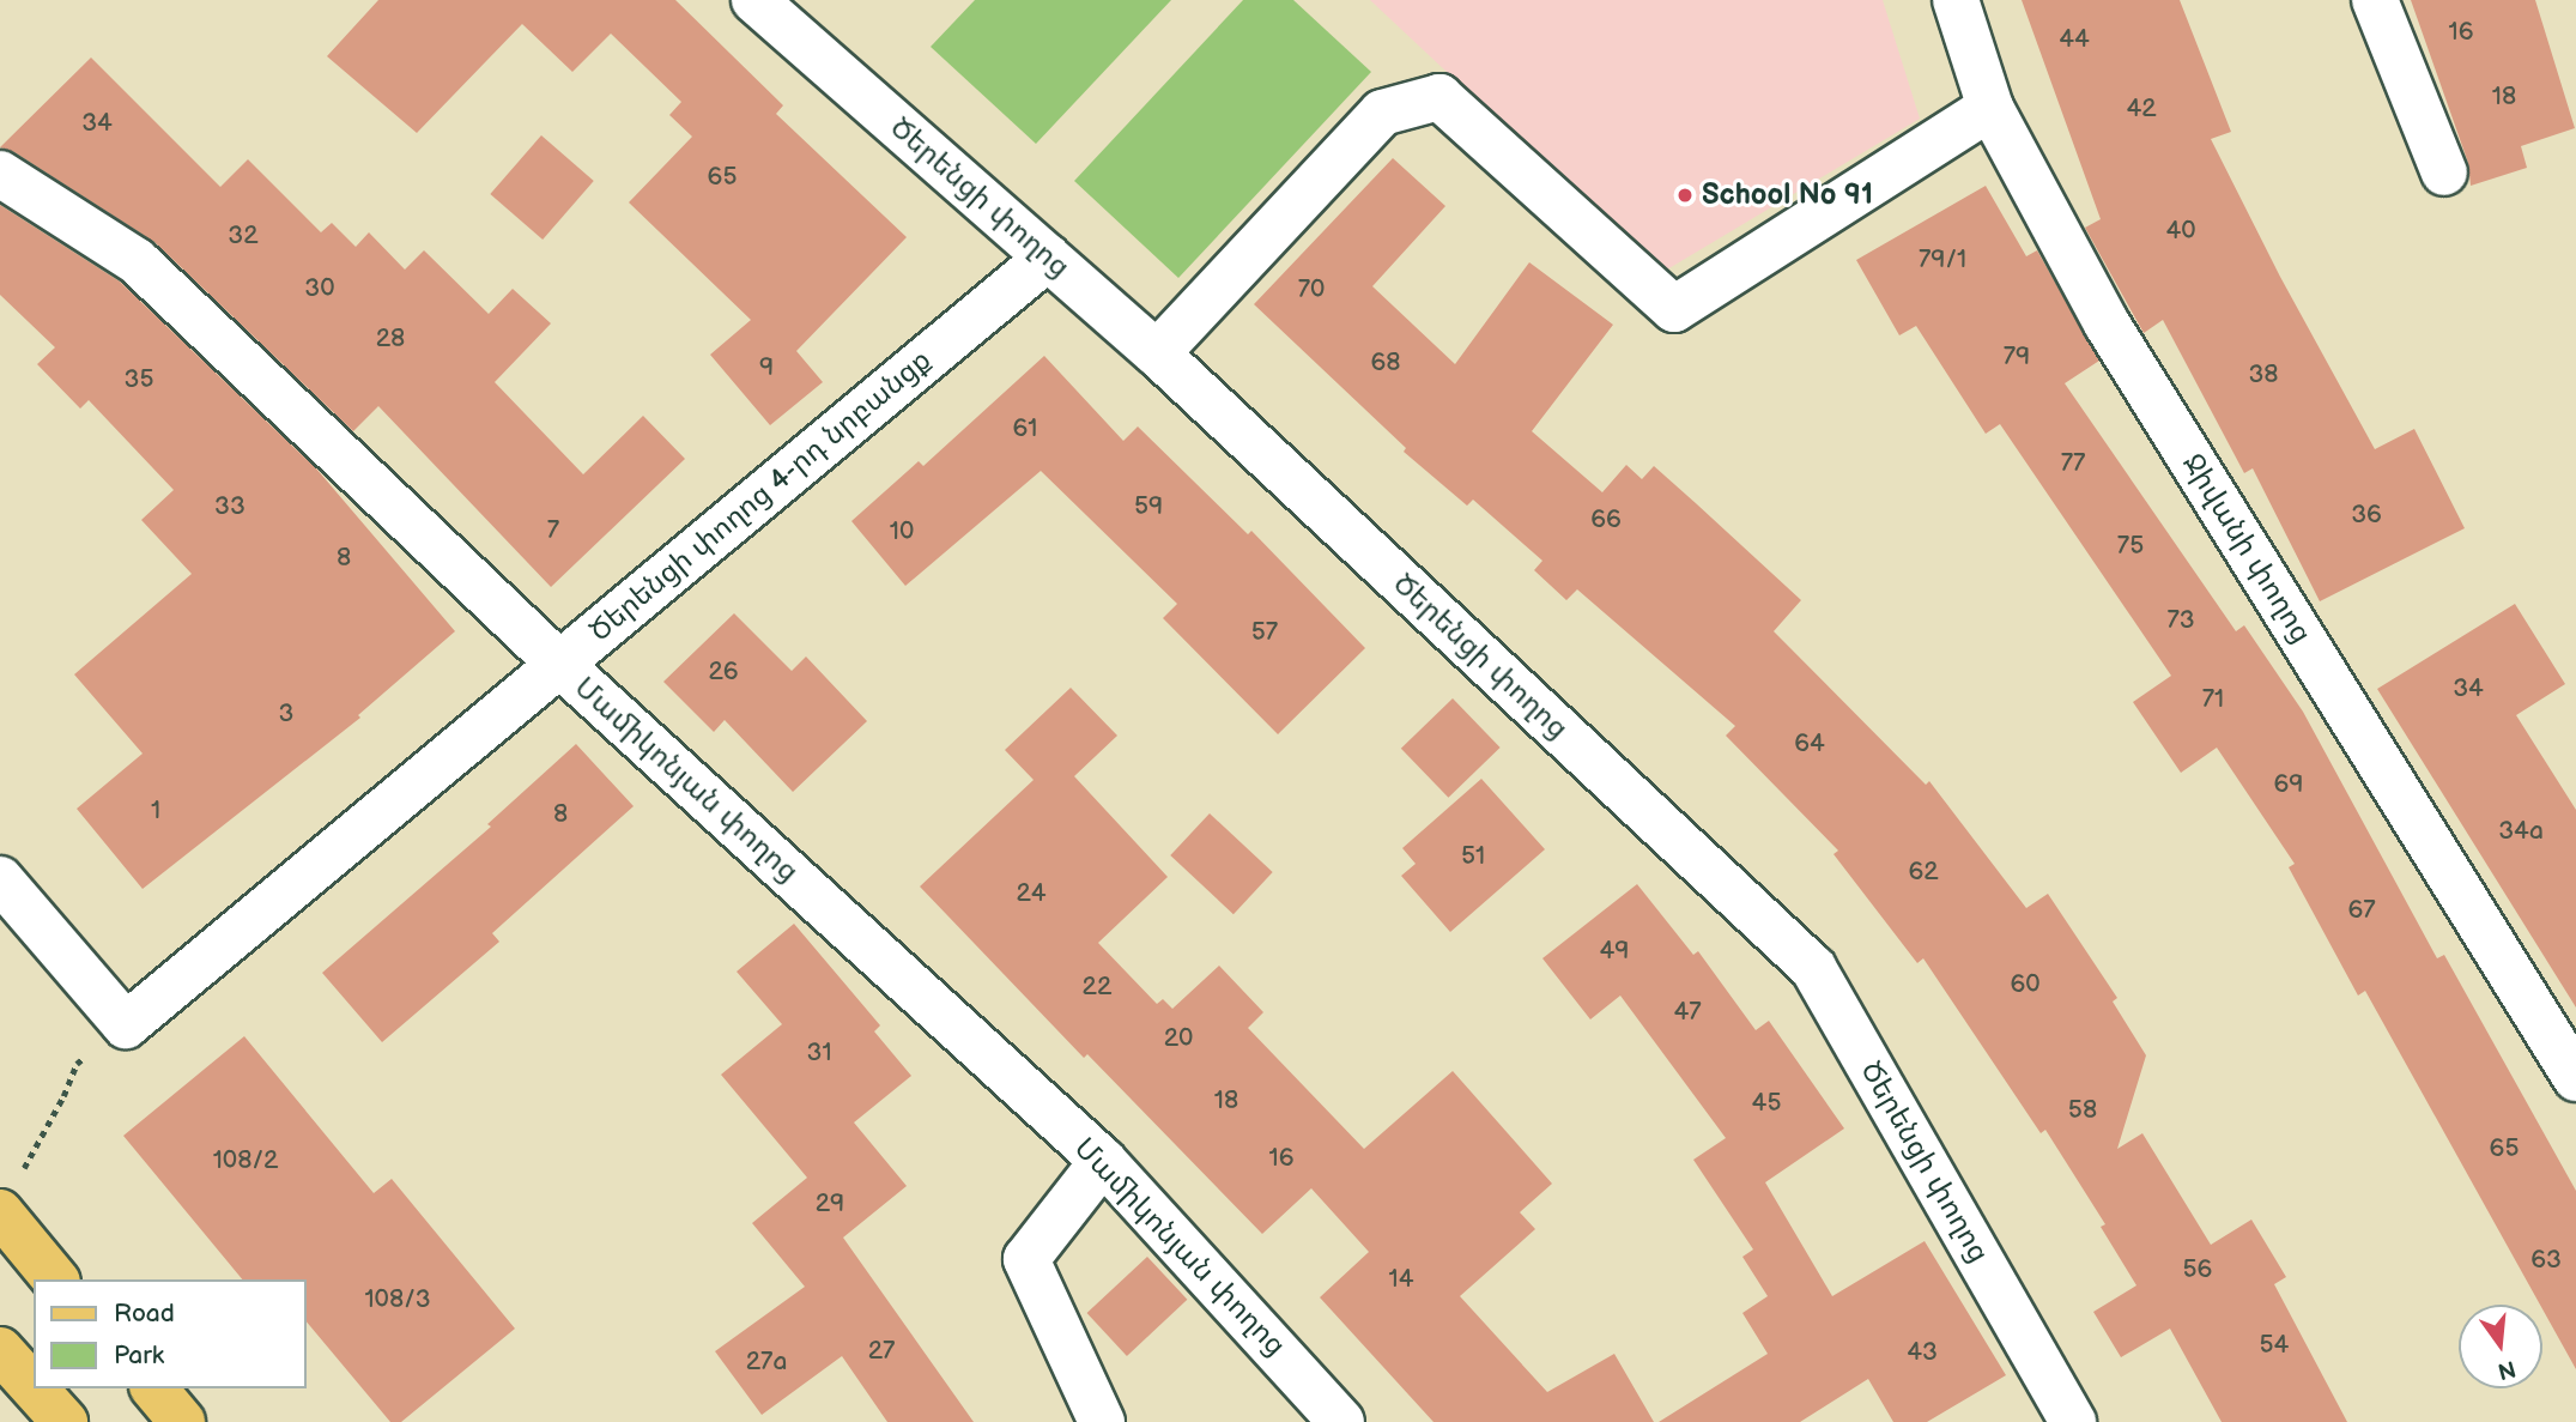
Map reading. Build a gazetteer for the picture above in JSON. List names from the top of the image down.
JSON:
{
  "streets": {
    "street": [
      "Ծերենցի փողոց",
      "Ծերենցի փողոց 4-րդ նրբանցք",
      "Ջիվանի փողոց",
      "Մամիկոնյան փողոց"
    ]
  },
  "crossings": [
    ["Ծերենցի փողոց", "Ծերենցի փողոց 4-րդ նրբանցք"],
    ["Ծերենցի փողոց 4-րդ նրբանցք", "Մամիկոնյան փողոց"]
  ],
  "places": ["School No 91"],
  "house_numbers": [
    "16",
    "44",
    "18",
    "42",
    "34",
    "65",
    "40",
    "32",
    "79/1",
    "30",
    "70",
    "28",
    "79",
    "68",
    "9",
    "38",
    "35",
    "61",
    "77",
    "33",
    "59",
    "36",
    "66",
    "7",
    "10",
    "75",
    "8",
    "73",
    "57",
    "26",
    "34",
    "71",
    "3",
    "64",
    "69",
    "1",
    "8",
    "34a",
    "51",
    "62",
    "24",
    "67",
    "49",
    "60",
    "22",
    "47",
    "20",
    "31",
    "18",
    "45",
    "58",
    "65",
    "16",
    "108/2",
    "29",
    "63",
    "56",
    "14",
    "108/3",
    "54",
    "27",
    "43",
    "27a"
  ],
  "legend": ["Road", "Park"],
  "north": "bottom"
}
